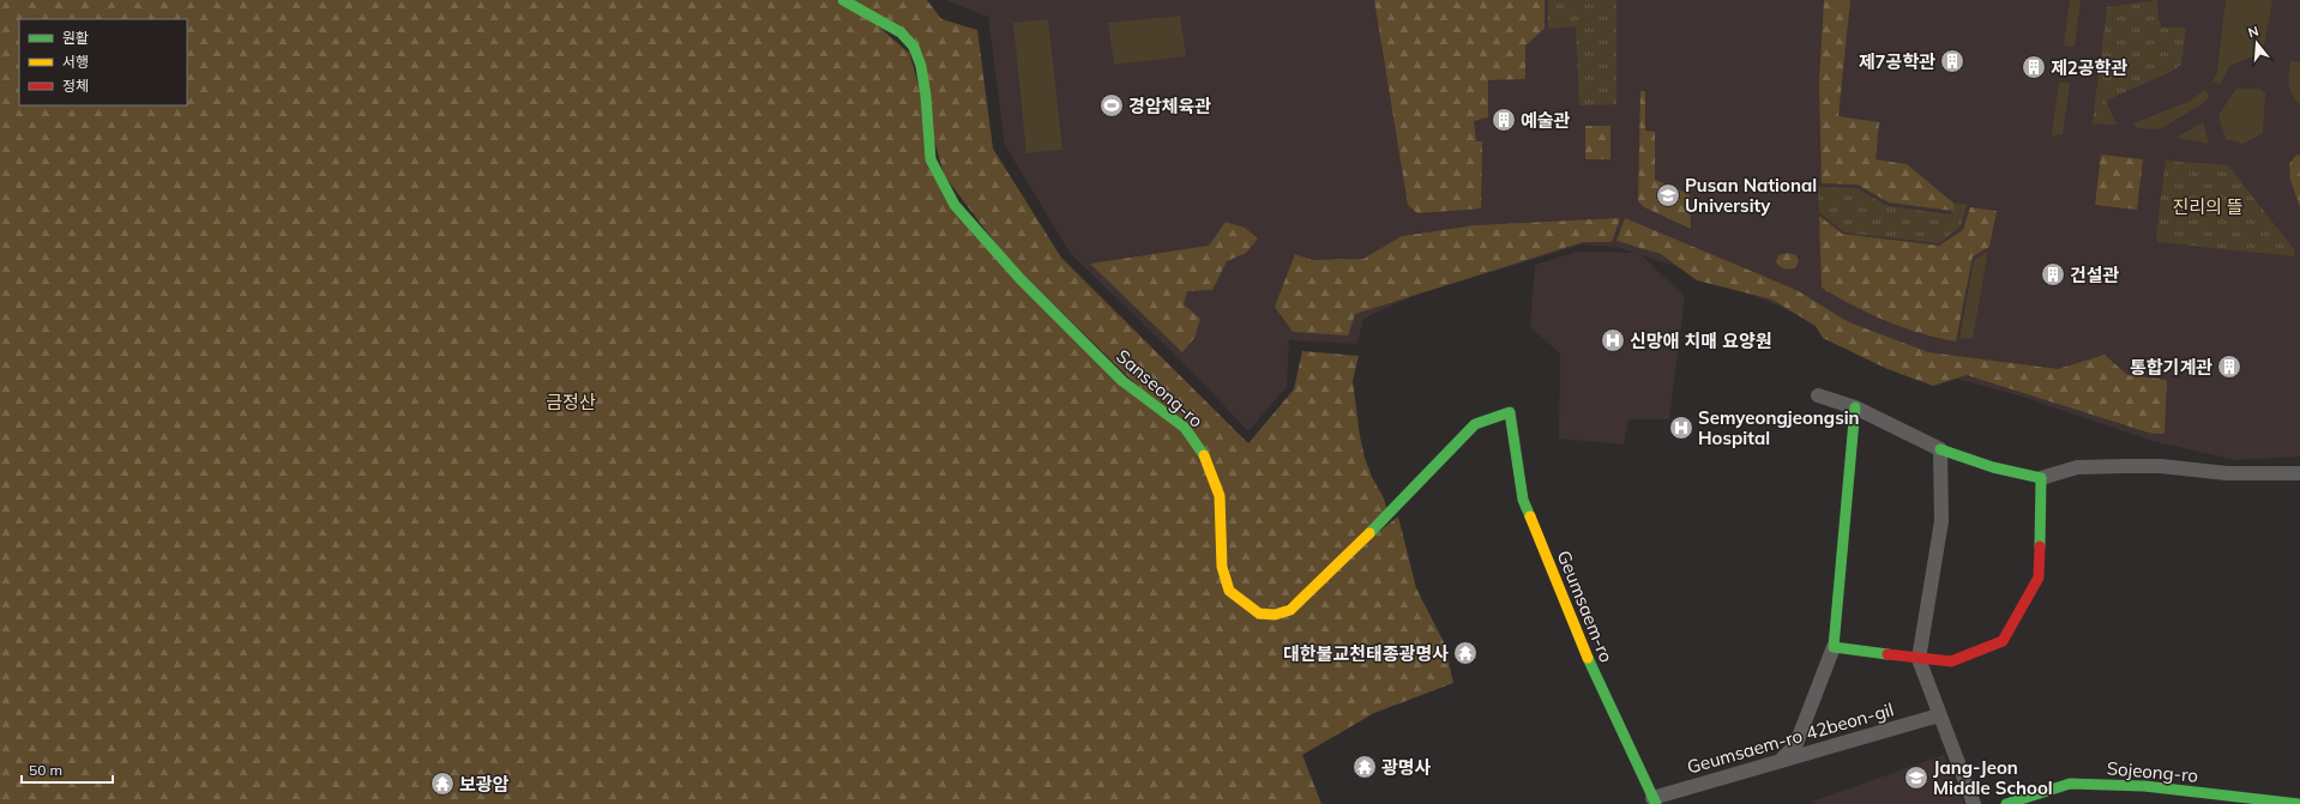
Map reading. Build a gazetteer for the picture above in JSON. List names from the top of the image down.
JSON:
{
  "streets": {
    "main road": ["Sanseong-ro", "Geumsaem-ro", "Sojeong-ro"],
    "street": ["Geumsaem-ro 42beon-gil"]
  },
  "crossings": [
    ["Sanseong-ro", "Geumsaem-ro"],
    ["Geumsaem-ro", "Geumsaem-ro 42beon-gil"]
  ],
  "parks": ["진리의 뜰", "금정산"],
  "places": {
    "building": [
      "제7공학관",
      "제2공학관",
      "예술관",
      "건설관",
      "통합기계관"
    ],
    "sports": ["경암체육관"],
    "school or university": ["Pusan National University", "Jang-Jeon Middle School"],
    "hospital": ["신망애 치매 요양원", "Semyeongjeongsin Hospital"],
    "temple": ["대한불교천태종광명사", "광명사", "보광암"]
  },
  "legend": ["원활", "서행", "정체"],
  "scale_bar": "50 m",
  "north": "top"
}
